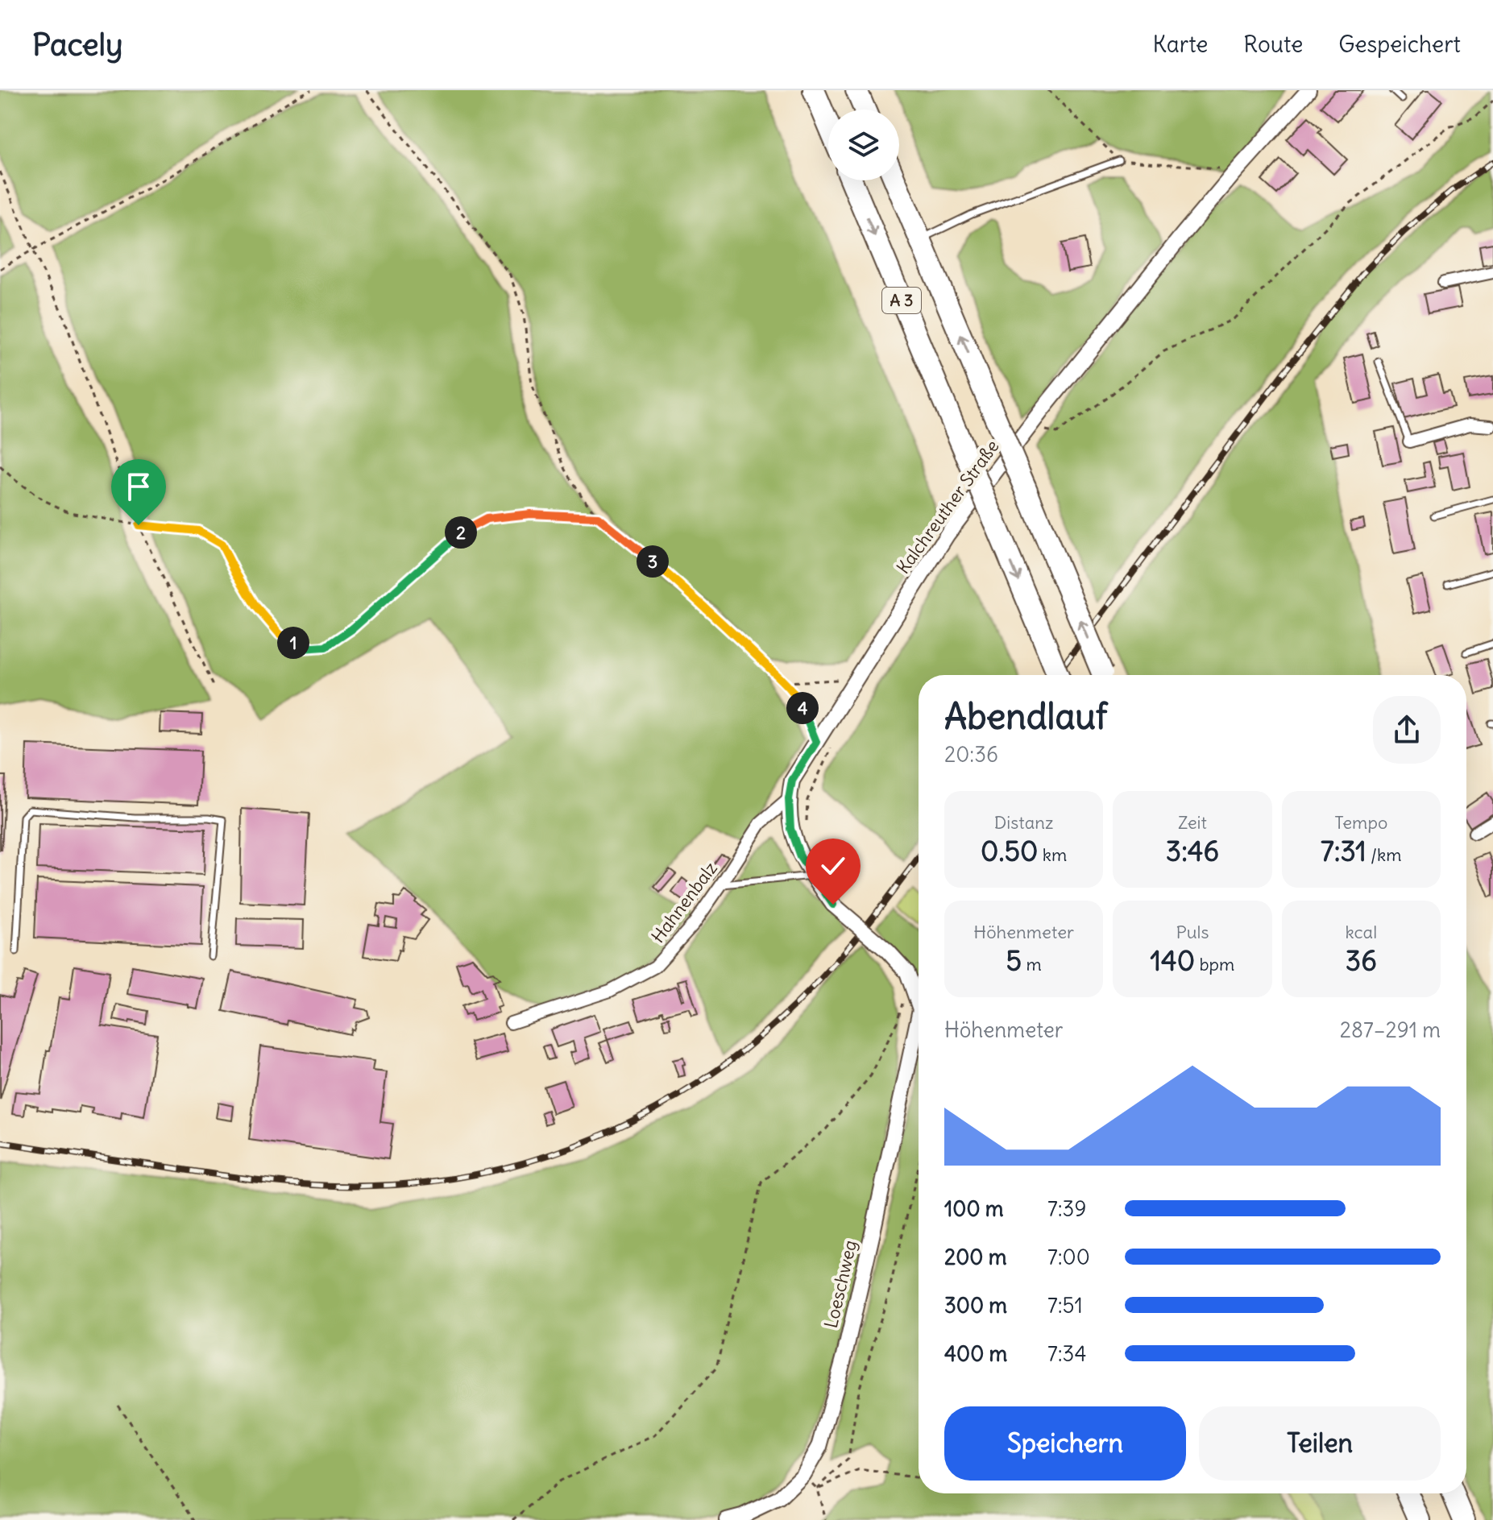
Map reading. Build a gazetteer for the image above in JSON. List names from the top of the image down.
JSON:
{
  "streets": {
    "highway": ["A 3"],
    "street": ["Kalchreuther Straße", "Hahnenbalz", "Loeschweg"]
  },
  "crossings": [
    ["Kalchreuther Straße", "Hahnenbalz"]
  ],
  "page": {
    "header": "Pacely",
    "nav": ["Karte", "Route", "Gespeichert"],
    "pins": [
      "2",
      "3",
      "1",
      "4"
    ],
    "heading": ["Abendlauf", "20:36"],
    "stats": [
      ["Distanz", "0.50 km"],
      ["Zeit", "3:46"],
      ["Tempo", "7:31 /km"],
      ["Höhenmeter", "5 m"],
      ["Puls", "140 bpm"],
      ["kcal", "36"]
    ],
    "chart": ["Höhenmeter", "287–291 m"],
    "list": [
      {
        "name": "100 m",
        "note": "7:39"
      },
      {
        "name": "200 m",
        "note": "7:00"
      },
      {
        "name": "300 m",
        "note": "7:51"
      },
      {
        "name": "400 m",
        "note": "7:34"
      }
    ],
    "buttons": ["Speichern", "Teilen"]
  }
}
